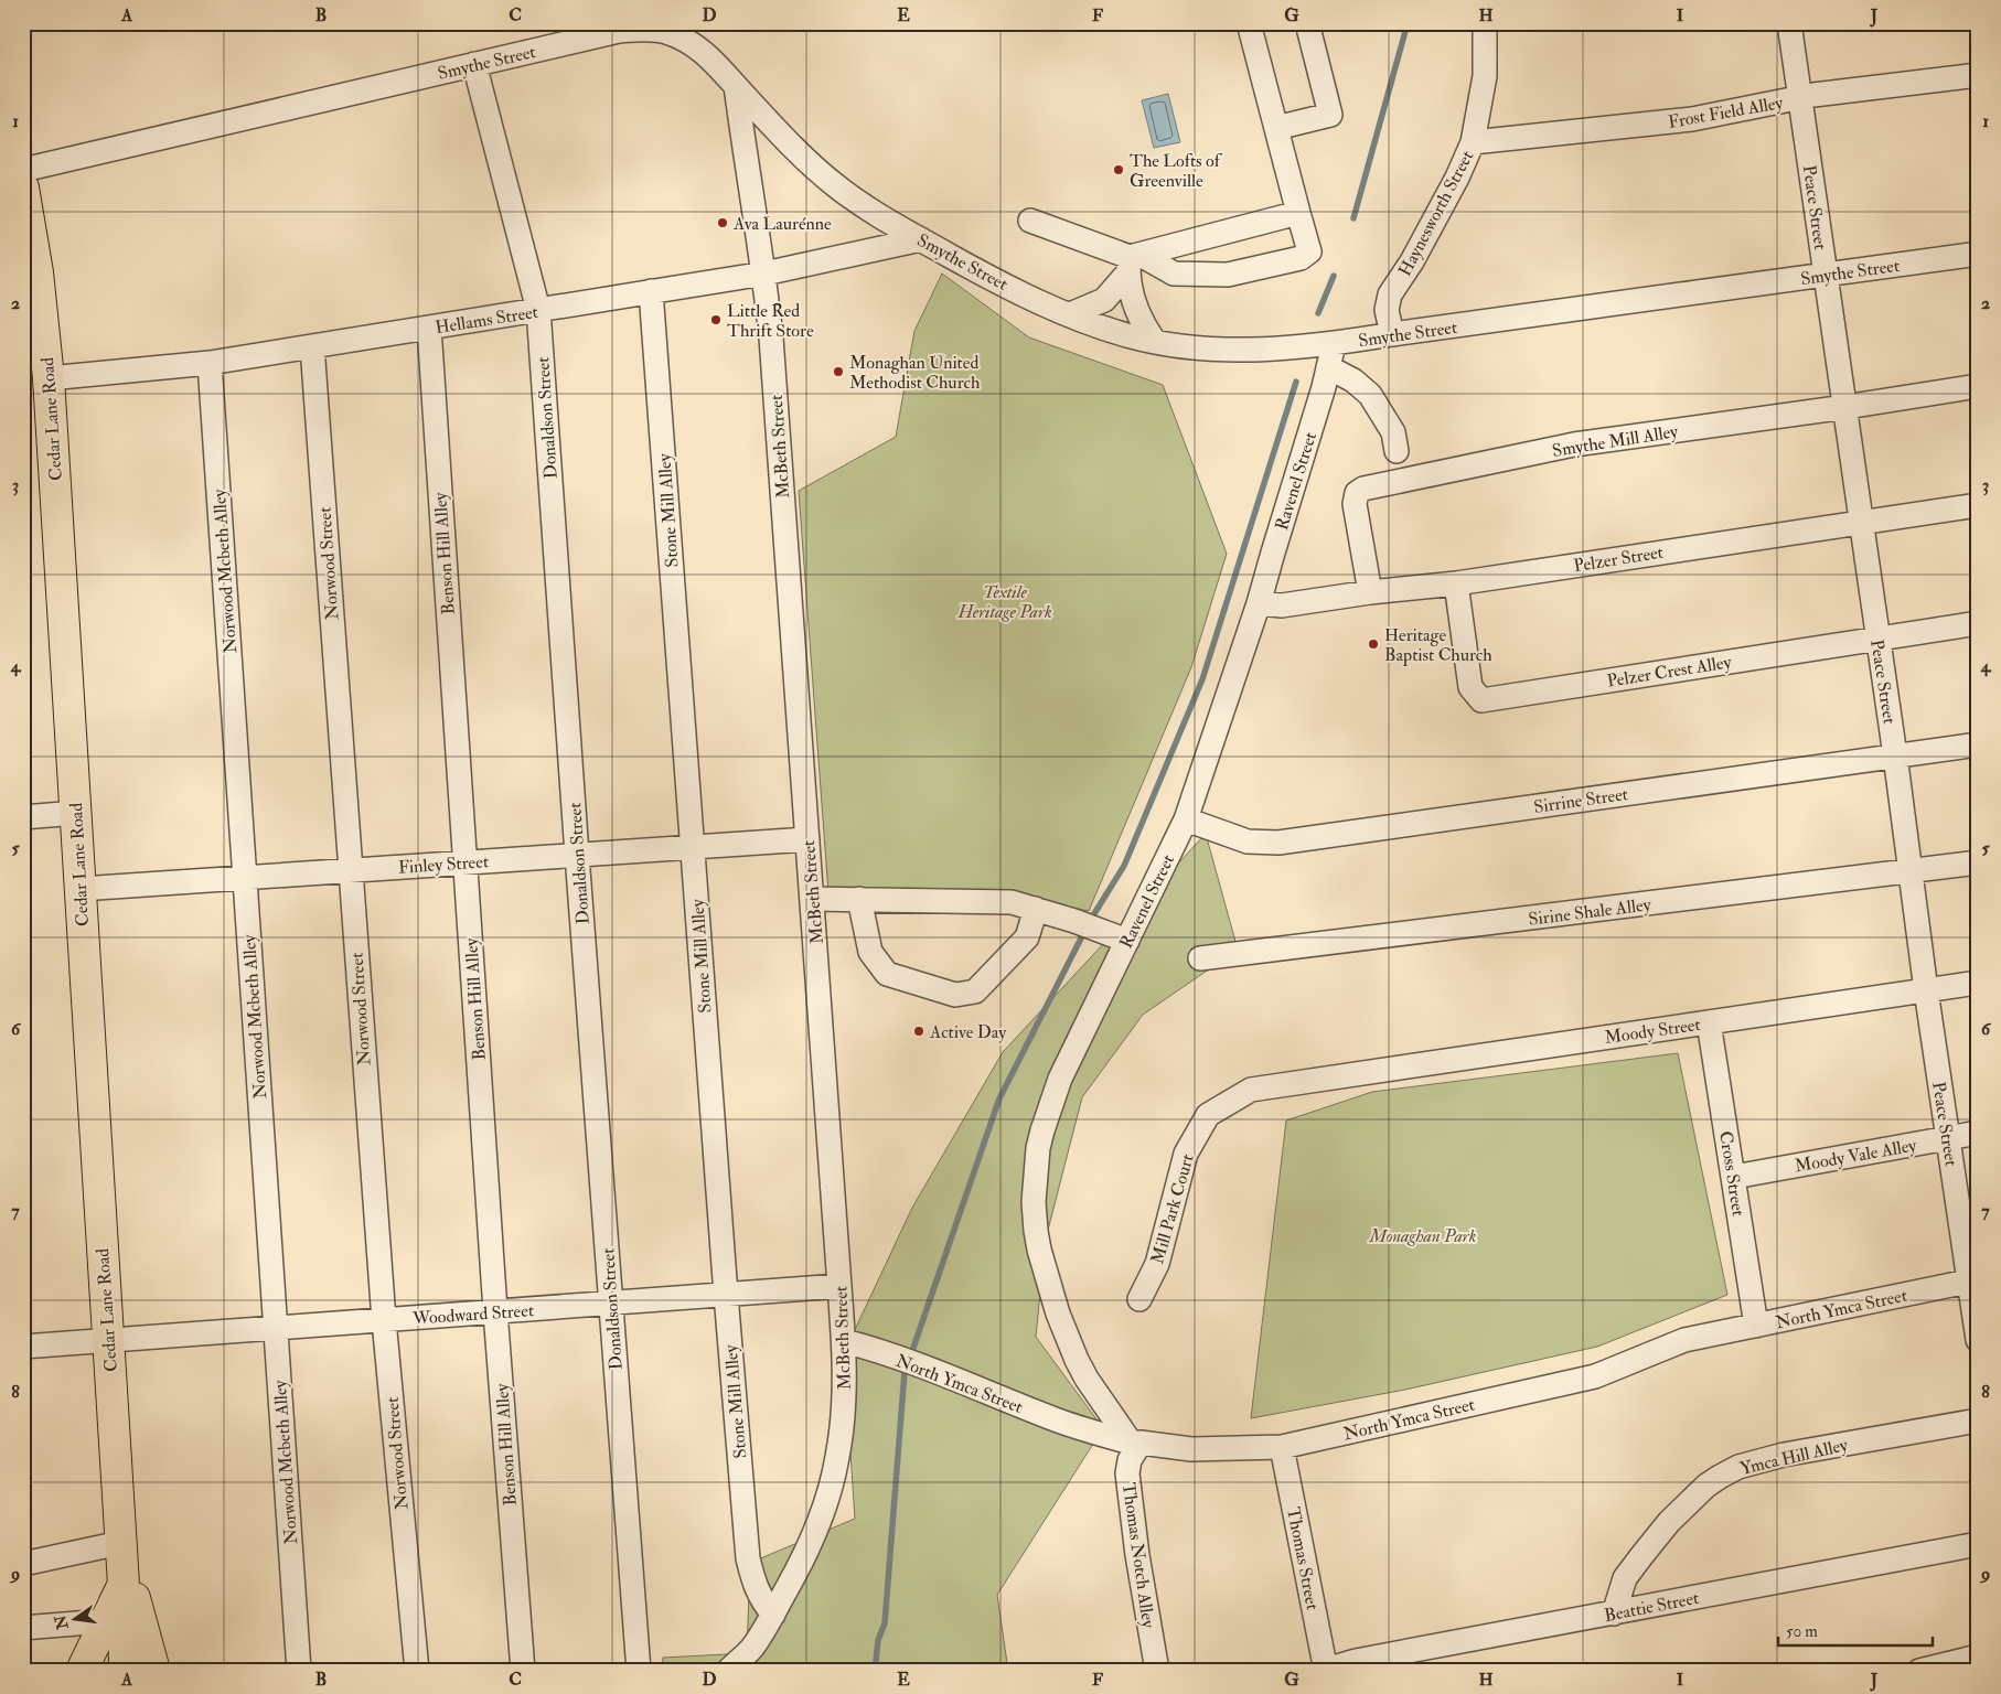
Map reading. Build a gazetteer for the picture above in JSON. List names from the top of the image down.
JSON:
{
  "streets": {
    "main road": ["Cedar Lane Road"],
    "street": [
      "Smythe Street",
      "Frost Field Alley",
      "Peace Street",
      "Haynesworth Street",
      "Hellams Street",
      "Donaldson Street",
      "Smythe Mill Alley",
      "McBeth Street",
      "Ravenel Street",
      "Stone Mill Alley",
      "Benson Hill Alley",
      "Pelzer Street",
      "Norwood Street",
      "Norwood Mcbeth Alley",
      "Pelzer Crest Alley",
      "Sirrine Street",
      "Finley Street",
      "Sirine Shale Alley",
      "Moody Street",
      "Moody Vale Alley",
      "Cross Street",
      "Mill Park Court",
      "North Ymca Street",
      "Woodward Street",
      "Ymca Hill Alley",
      "Thomas Notch Alley",
      "Thomas Street",
      "Beattie Street"
    ]
  },
  "crossings": [
    ["Smythe Street", "Peace Street"],
    ["Smythe Street", "Haynesworth Street"],
    ["Smythe Street", "Hellams Street"],
    ["Smythe Street", "Donaldson Street"],
    ["Smythe Street", "McBeth Street"],
    ["Smythe Street", "Ravenel Street"],
    ["Frost Field Alley", "Peace Street"],
    ["Frost Field Alley", "Haynesworth Street"],
    ["Peace Street", "Smythe Mill Alley"],
    ["Peace Street", "Pelzer Street"],
    ["Peace Street", "Pelzer Crest Alley"],
    ["Peace Street", "Sirrine Street"],
    ["Peace Street", "Sirine Shale Alley"],
    ["Peace Street", "Moody Street"],
    ["Peace Street", "Moody Vale Alley"],
    ["Peace Street", "North Ymca Street"],
    ["Hellams Street", "Donaldson Street"],
    ["Hellams Street", "Cedar Lane Road"],
    ["Hellams Street", "McBeth Street"],
    ["Hellams Street", "Stone Mill Alley"],
    ["Hellams Street", "Benson Hill Alley"],
    ["Hellams Street", "Norwood Street"],
    ["Hellams Street", "Norwood Mcbeth Alley"],
    ["Donaldson Street", "Finley Street"],
    ["Donaldson Street", "Woodward Street"],
    ["Cedar Lane Road", "Finley Street"],
    ["Cedar Lane Road", "Woodward Street"],
    ["Smythe Mill Alley", "Pelzer Street"],
    ["McBeth Street", "Stone Mill Alley"],
    ["McBeth Street", "Finley Street"],
    ["McBeth Street", "North Ymca Street"],
    ["McBeth Street", "Woodward Street"],
    ["Ravenel Street", "Pelzer Street"],
    ["Ravenel Street", "Sirrine Street"],
    ["Ravenel Street", "North Ymca Street"],
    ["Ravenel Street", "Thomas Notch Alley"],
    ["Stone Mill Alley", "Finley Street"],
    ["Stone Mill Alley", "Woodward Street"],
    ["Benson Hill Alley", "Finley Street"],
    ["Benson Hill Alley", "Woodward Street"],
    ["Pelzer Street", "Pelzer Crest Alley"],
    ["Norwood Street", "Finley Street"],
    ["Norwood Street", "Woodward Street"],
    ["Norwood Mcbeth Alley", "Finley Street"],
    ["Norwood Mcbeth Alley", "Woodward Street"],
    ["Moody Street", "Cross Street"],
    ["Moody Street", "Mill Park Court"],
    ["Moody Vale Alley", "Cross Street"],
    ["Cross Street", "North Ymca Street"],
    ["North Ymca Street", "Thomas Notch Alley"],
    ["North Ymca Street", "Thomas Street"],
    ["Ymca Hill Alley", "Beattie Street"],
    ["Thomas Street", "Beattie Street"]
  ],
  "parks": ["Textile Heritage Park", "Monaghan Park"],
  "places": [
    "The Lofts of Greenville",
    "Ava Laurénne",
    "Little Red Thrift Store",
    "Monaghan United Methodist Church",
    "Heritage Baptist Church",
    "Active Day"
  ],
  "scale_bar": "50 m",
  "north": "left",
  "grid": {
    "columns": [
      "A",
      "B",
      "C",
      "D",
      "E",
      "F",
      "G",
      "H",
      "I",
      "J"
    ],
    "rows": [
      "1",
      "2",
      "3",
      "4",
      "5",
      "6",
      "7",
      "8",
      "9"
    ]
  }
}
